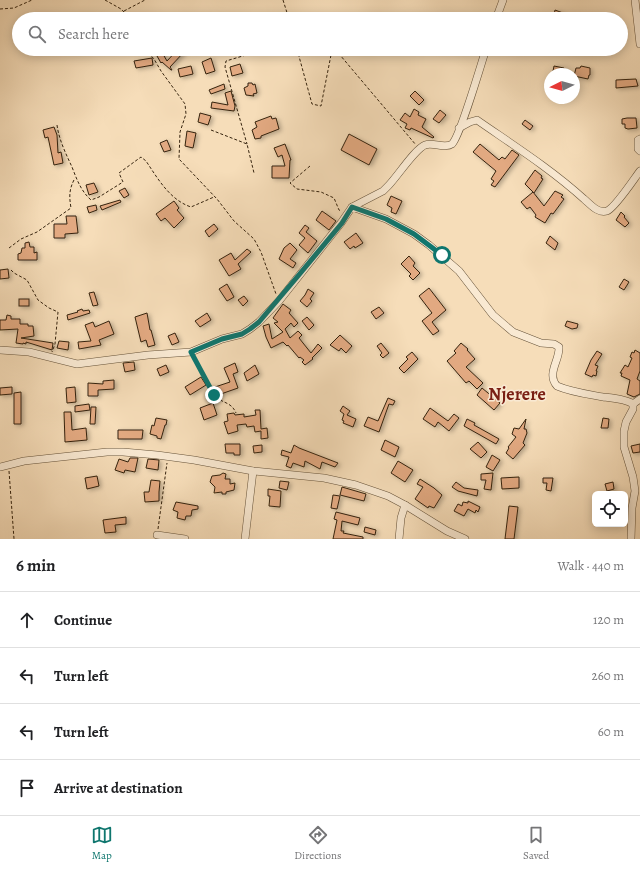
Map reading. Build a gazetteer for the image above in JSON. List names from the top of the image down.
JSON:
{
  "districts": ["Njerere"],
  "north": "left",
  "page": {
    "search": "Search here",
    "heading": ["6 min", "Walk · 440 m"],
    "list": [
      ["Continue", "120 m"],
      ["Turn left", "260 m"],
      ["Turn left", "60 m"],
      "Arrive at destination"
    ],
    "nav": ["Map", "Directions", "Saved"]
  }
}
